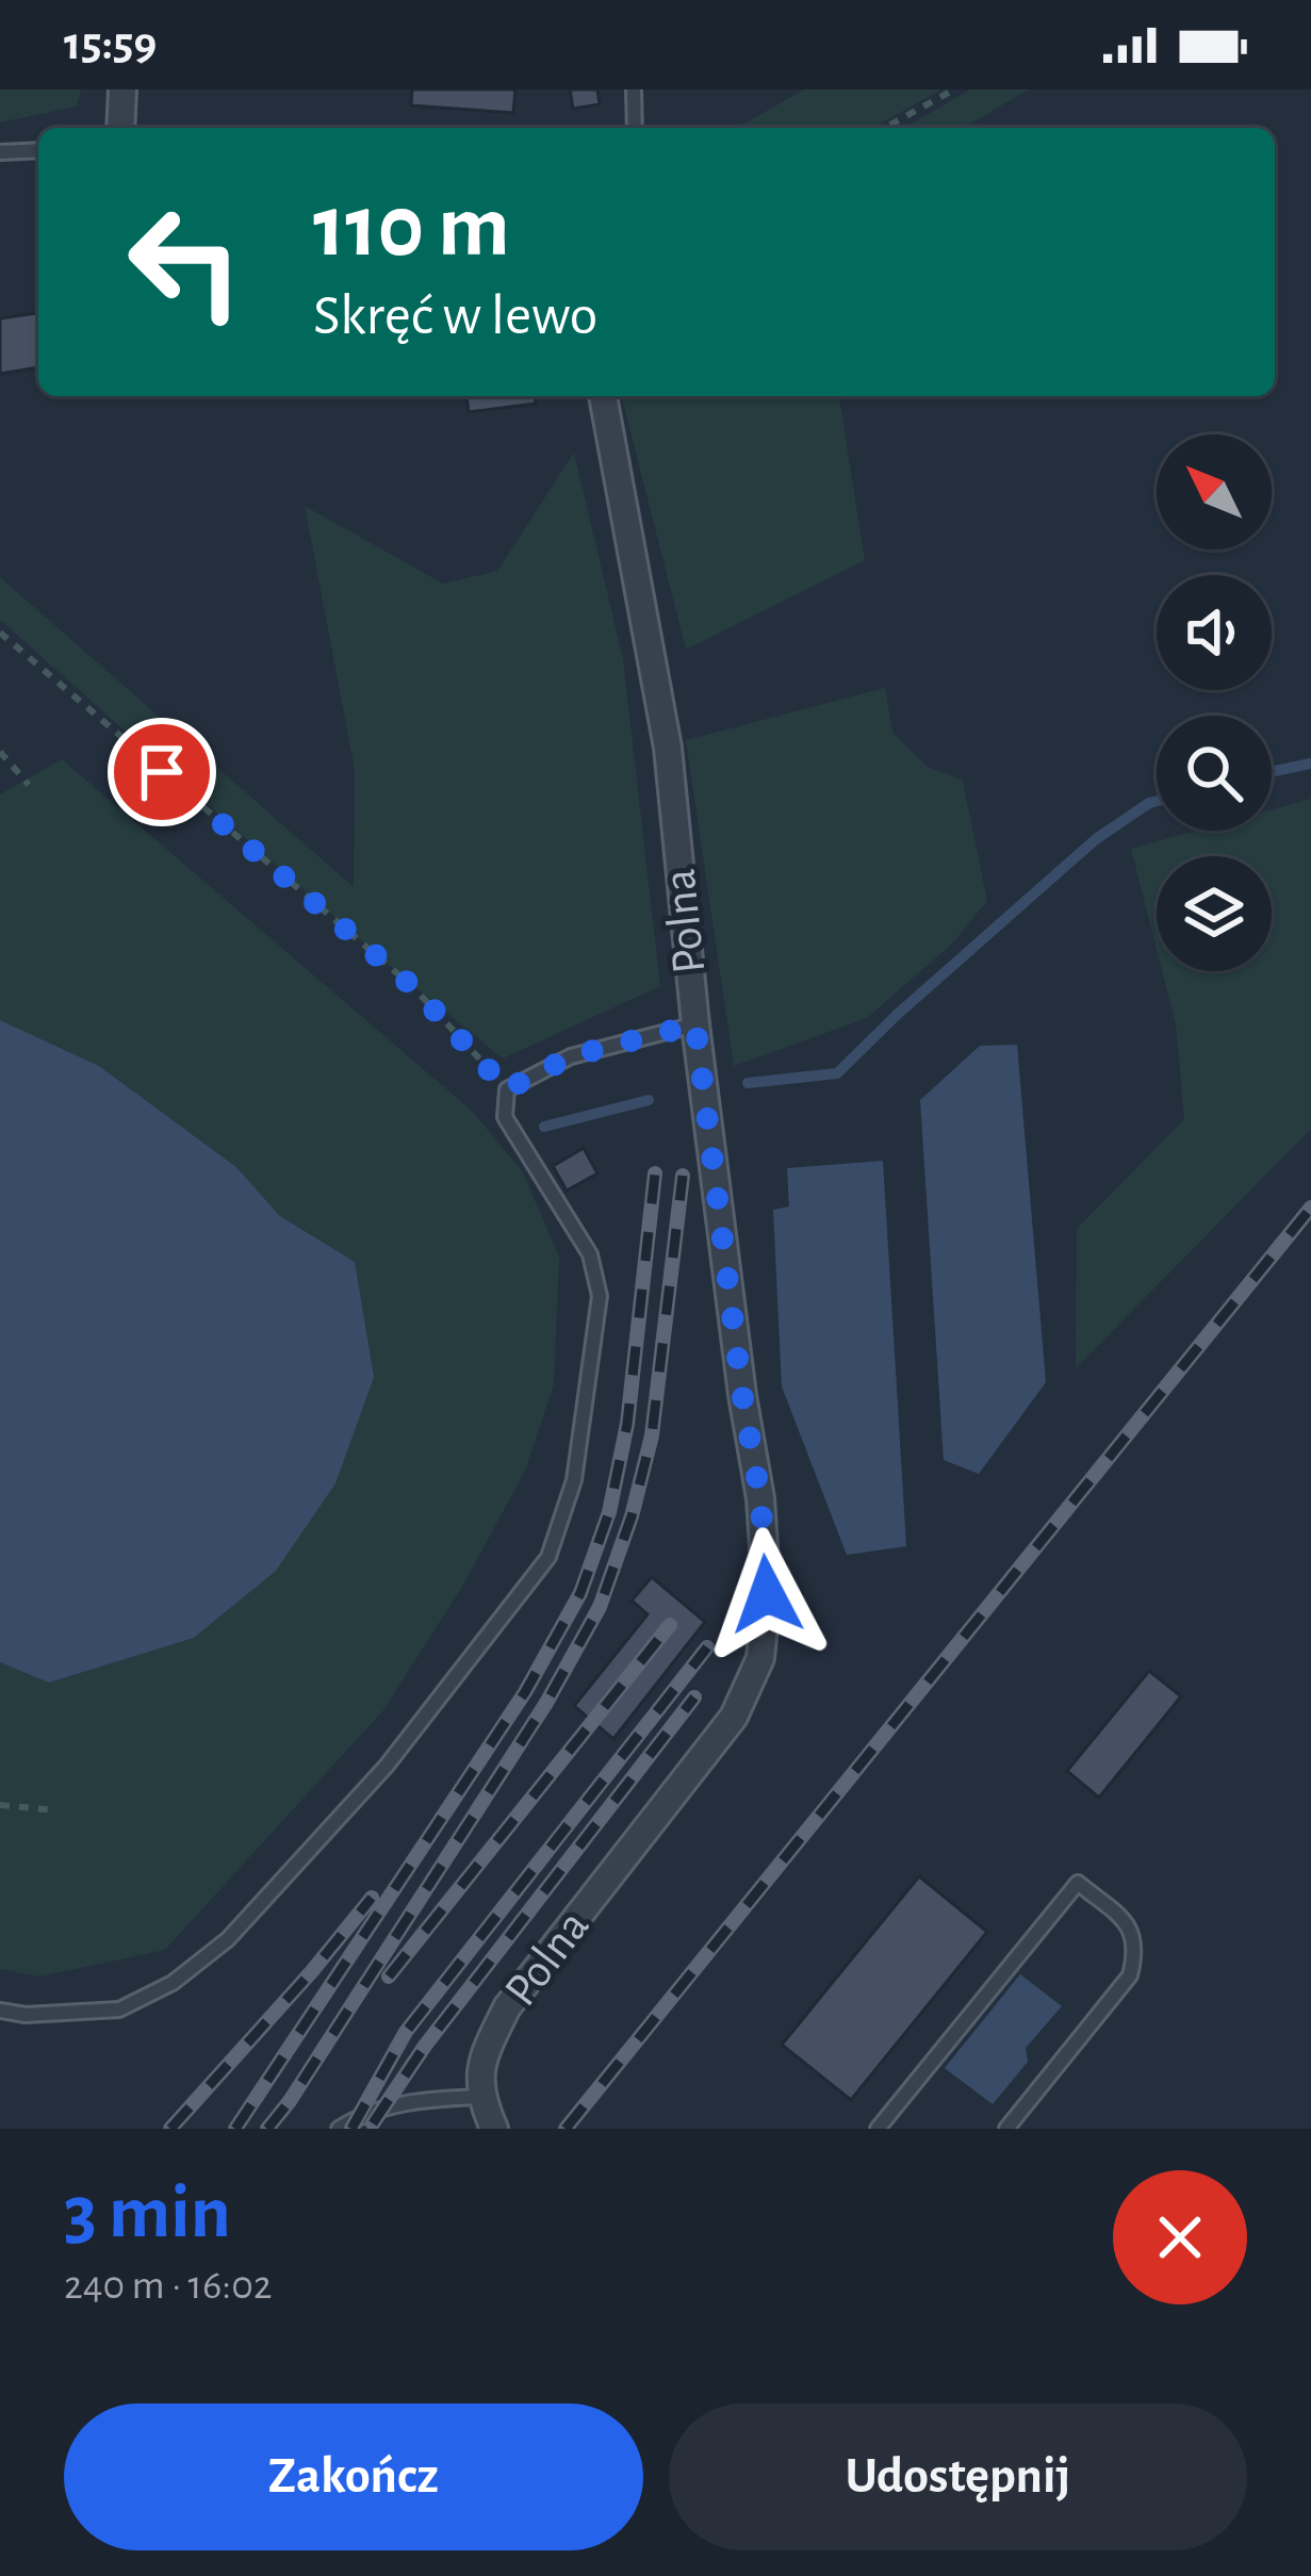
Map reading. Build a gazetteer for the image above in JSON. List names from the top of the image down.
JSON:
{
  "streets": {
    "street": ["Polna"]
  },
  "north": "top left",
  "page": {
    "status": "15:59",
    "turn": ["110 m", "Skręć w lewo"],
    "heading": ["3 min", "240 m · 16:02"],
    "buttons": ["Zakończ", "Udostępnij"]
  }
}
